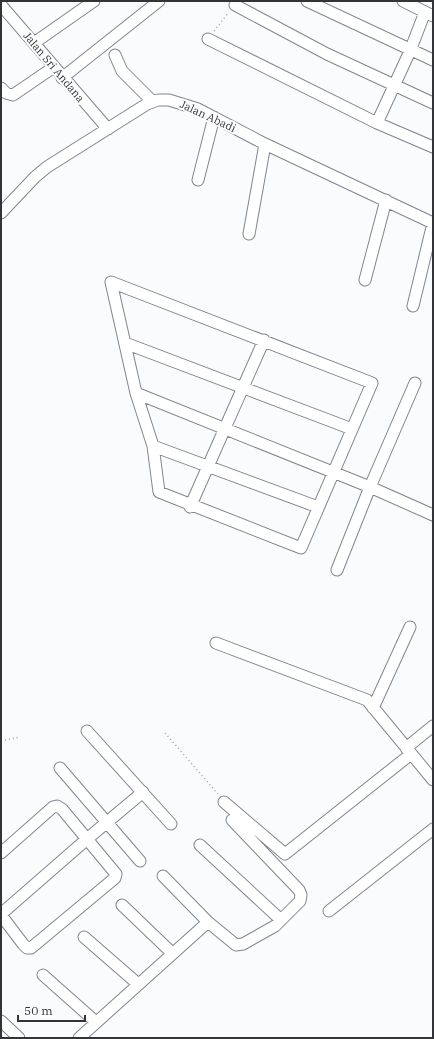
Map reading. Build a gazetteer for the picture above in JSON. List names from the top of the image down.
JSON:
{
  "streets": {
    "street": ["Jalan Sri Andana", "Jalan Abadi"]
  },
  "crossings": [
    ["Jalan Sri Andana", "Jalan Abadi"]
  ],
  "scale_bar": "50 m"
}
